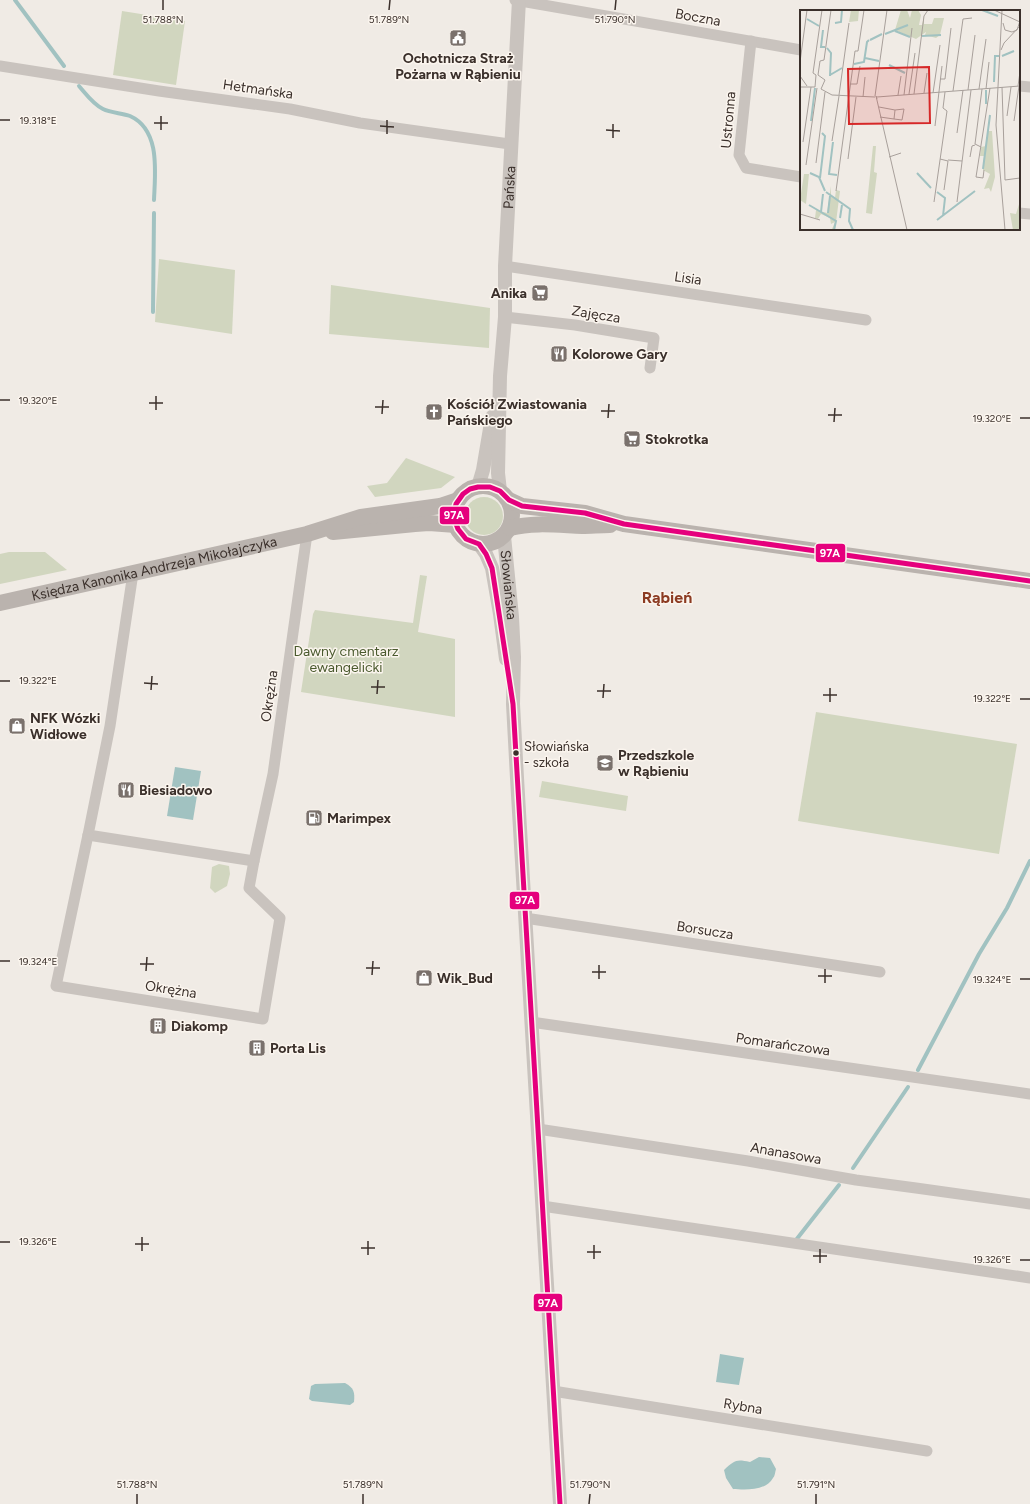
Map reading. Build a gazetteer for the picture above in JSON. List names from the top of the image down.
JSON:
{
  "streets": {
    "main road": ["Księdza Kanonika Andrzeja Mikołajczyka"],
    "street": [
      "Boczna",
      "Hetmańska",
      "Ustronna",
      "Pańska",
      "Lisia",
      "Zajęcza",
      "Słowiańska",
      "Okrężna",
      "Borsucza",
      "Pomarańczowa",
      "Ananasowa",
      "Rybna"
    ]
  },
  "crossings": [
    ["Boczna", "Ustronna"],
    ["Boczna", "Pańska"],
    ["Hetmańska", "Pańska"],
    ["Pańska", "Lisia"],
    ["Pańska", "Zajęcza"],
    ["Pańska", "Księdza Kanonika Andrzeja Mikołajczyka"],
    ["Pańska", "Słowiańska"],
    ["Księdza Kanonika Andrzeja Mikołajczyka", "Słowiańska"],
    ["Księdza Kanonika Andrzeja Mikołajczyka", "Okrężna"],
    ["Słowiańska", "Borsucza"],
    ["Słowiańska", "Pomarańczowa"],
    ["Słowiańska", "Ananasowa"],
    ["Słowiańska", "Rybna"]
  ],
  "districts": ["Rąbień"],
  "parks": ["Dawny cmentarz ewangelicki"],
  "places": {
    "public building": ["Ochotnicza Straż Pożarna w Rąbieniu"],
    "supermarket": ["Anika", "Stokrotka"],
    "restaurant": ["Kolorowe Gary", "Biesiadowo"],
    "church": ["Kościół Zwiastowania Pańskiego"],
    "shop": ["NFK Wózki Widłowe", "Wik_Bud"],
    "other": ["Słowiańska - szkoła"],
    "school or university": ["Przedszkole w Rąbieniu"],
    "fuel station": ["Marimpex"],
    "building": ["Diakomp", "Porta Lis"]
  },
  "lines": ["transit line 97A"],
  "coordinates": [
    "51.788°N",
    "51.789°N",
    "51.790°N",
    "19.318°E",
    "19.320°E",
    "19.322°E",
    "19.324°E",
    "19.326°E",
    "51.791°N"
  ]
}
